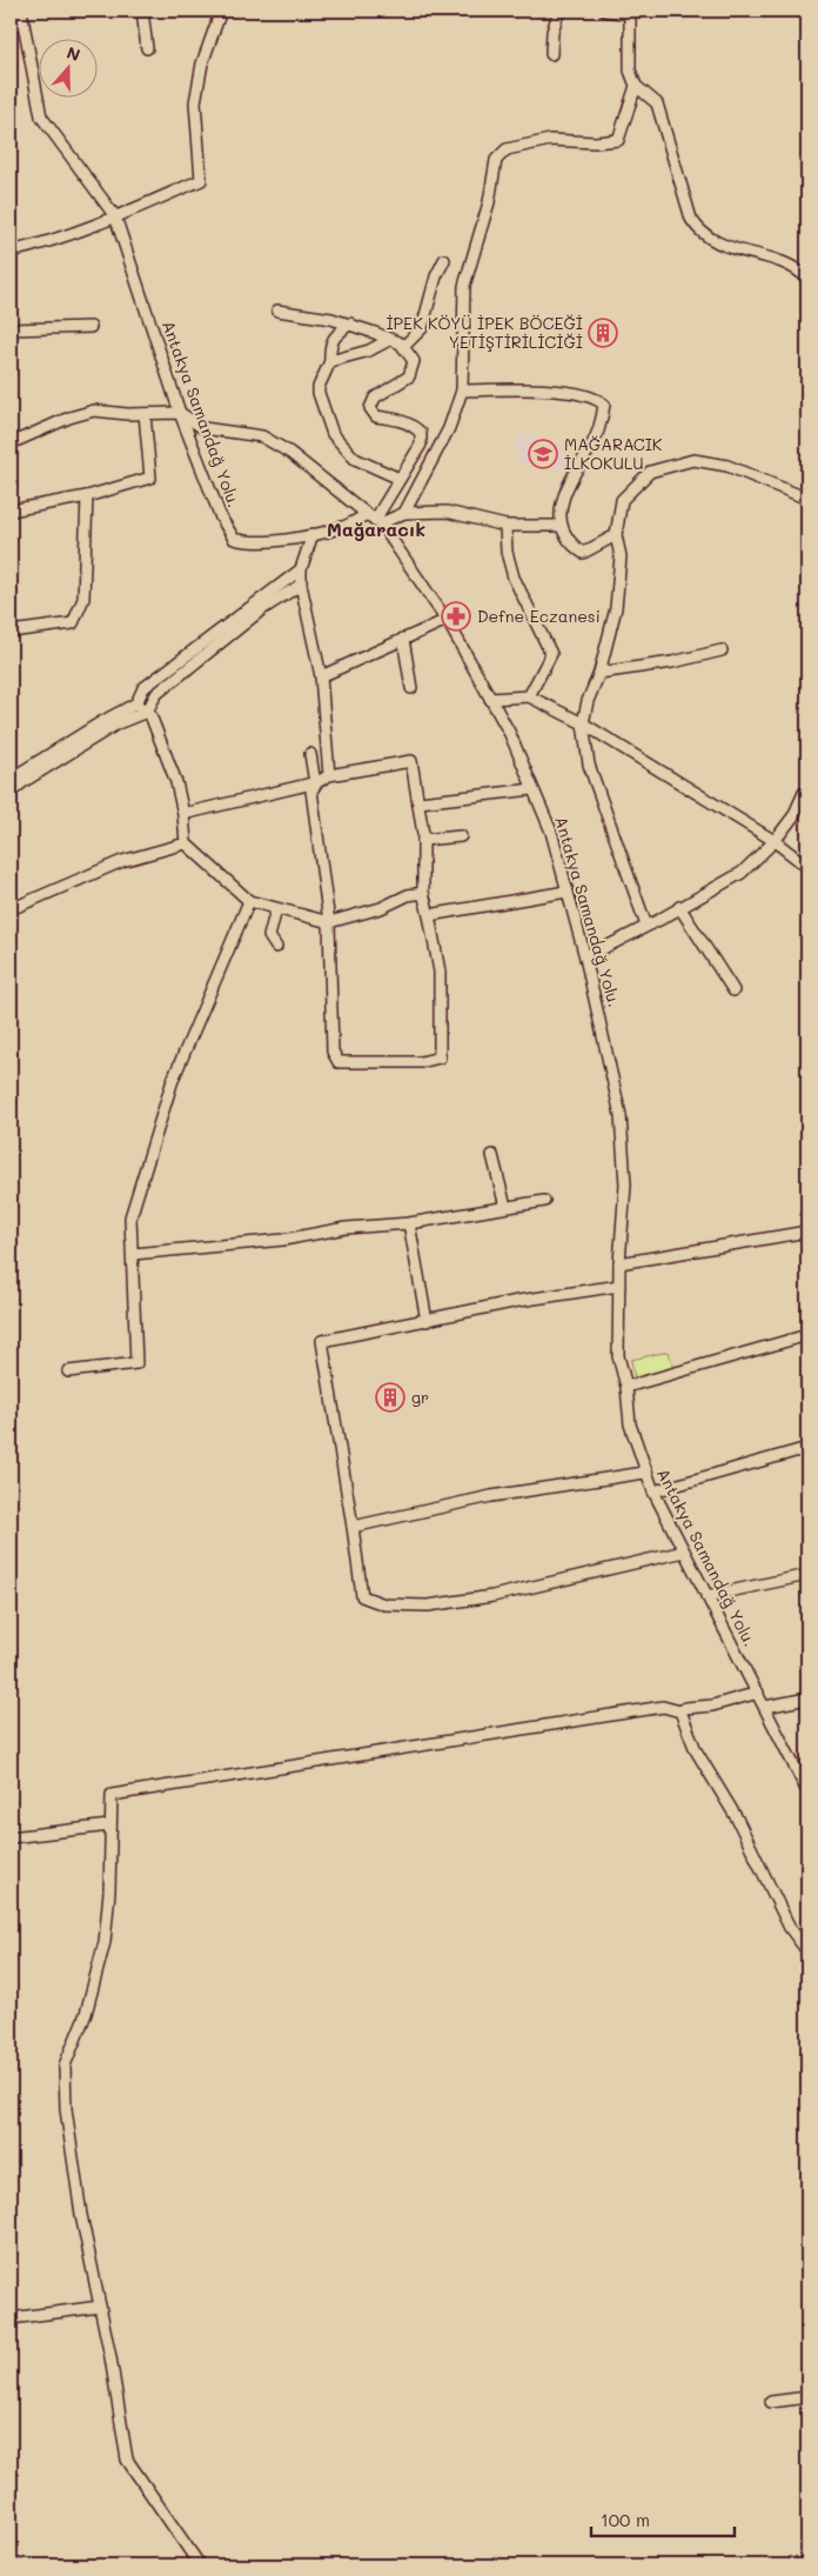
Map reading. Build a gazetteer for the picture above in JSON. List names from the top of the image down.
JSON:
{
  "streets": {
    "street": ["Antakya Samandağ Yolu."]
  },
  "districts": ["Mağaracık"],
  "places": {
    "building": ["İPEK KÖYÜ İPEK BÖCEĞİ YETİŞTİRİLİCİĞİ", "gr"],
    "school or university": ["MAĞARACIK İLKOKULU"],
    "pharmacy": ["Defne Eczanesi"]
  },
  "scale_bar": "100 m",
  "north": "top"
}
